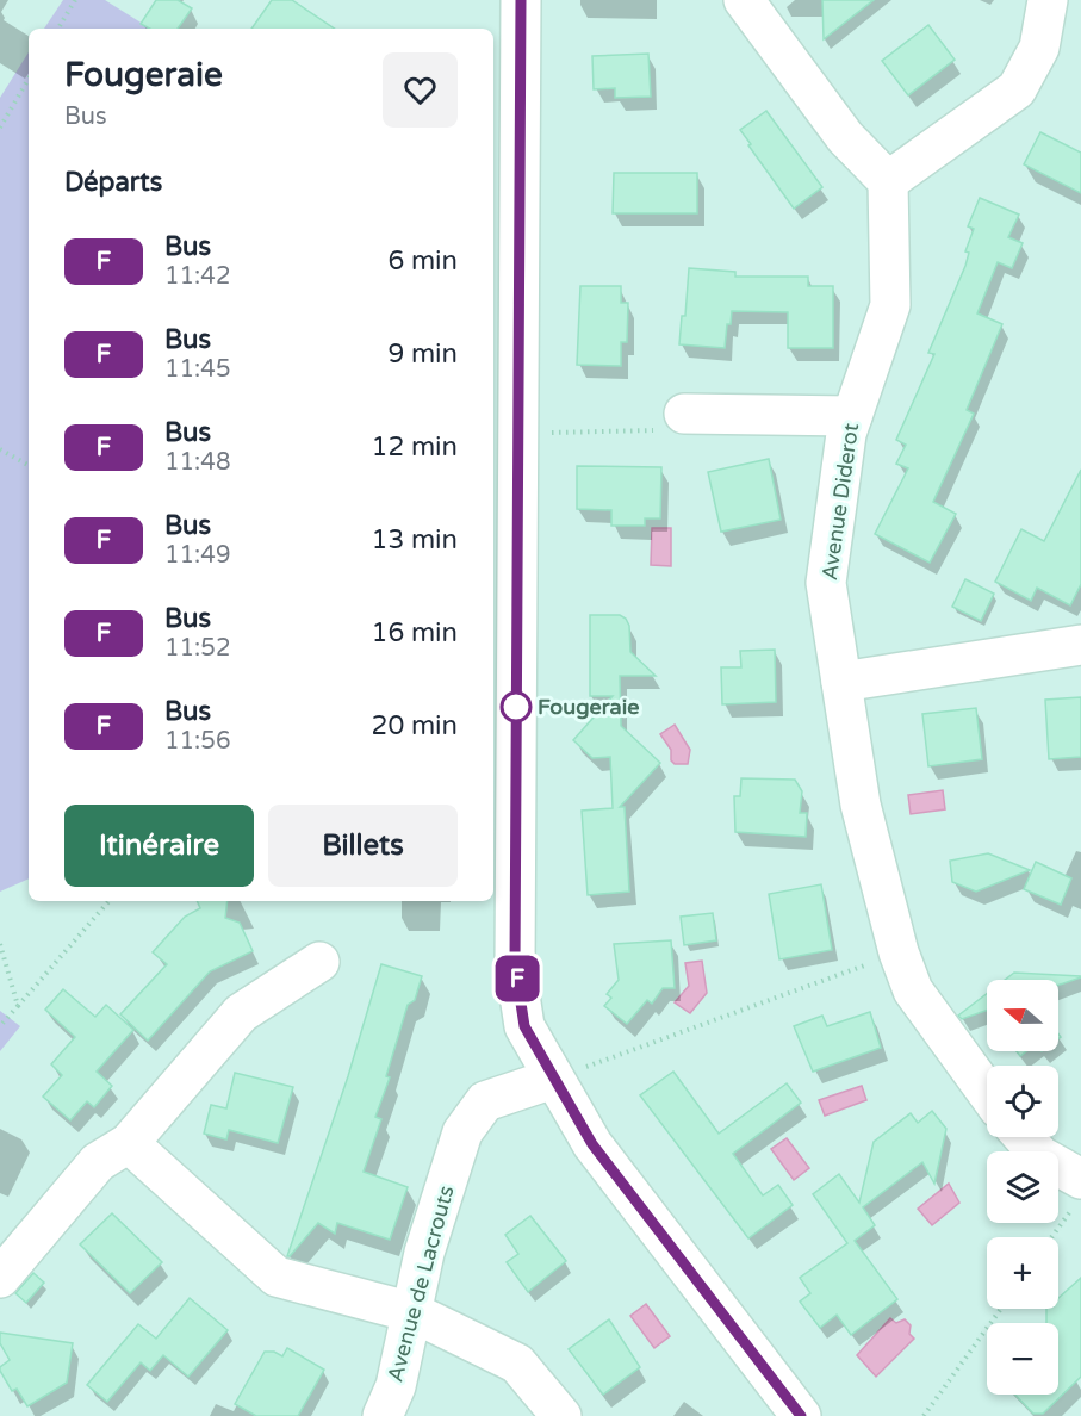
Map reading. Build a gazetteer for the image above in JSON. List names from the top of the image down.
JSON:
{
  "streets": {
    "street": ["Avenue Diderot", "Avenue de Lacrouts"]
  },
  "places": ["Fougeraie"],
  "lines": ["bus line F"],
  "north": "left",
  "page": {
    "on_map": "F",
    "heading": [
      ["Fougeraie", "Bus"],
      "Départs"
    ],
    "list": [
      {
        "mark": "F",
        "name": "Bus",
        "note": "11:42",
        "value": "6 min"
      },
      {
        "mark": "F",
        "name": "Bus",
        "note": "11:45",
        "value": "9 min"
      },
      {
        "mark": "F",
        "name": "Bus",
        "note": "11:48",
        "value": "12 min"
      },
      {
        "mark": "F",
        "name": "Bus",
        "note": "11:49",
        "value": "13 min"
      },
      {
        "mark": "F",
        "name": "Bus",
        "note": "11:52",
        "value": "16 min"
      },
      {
        "mark": "F",
        "name": "Bus",
        "note": "11:56",
        "value": "20 min"
      }
    ],
    "buttons": ["Itinéraire", "Billets"],
    "map_buttons": ["+", "−"]
  }
}
